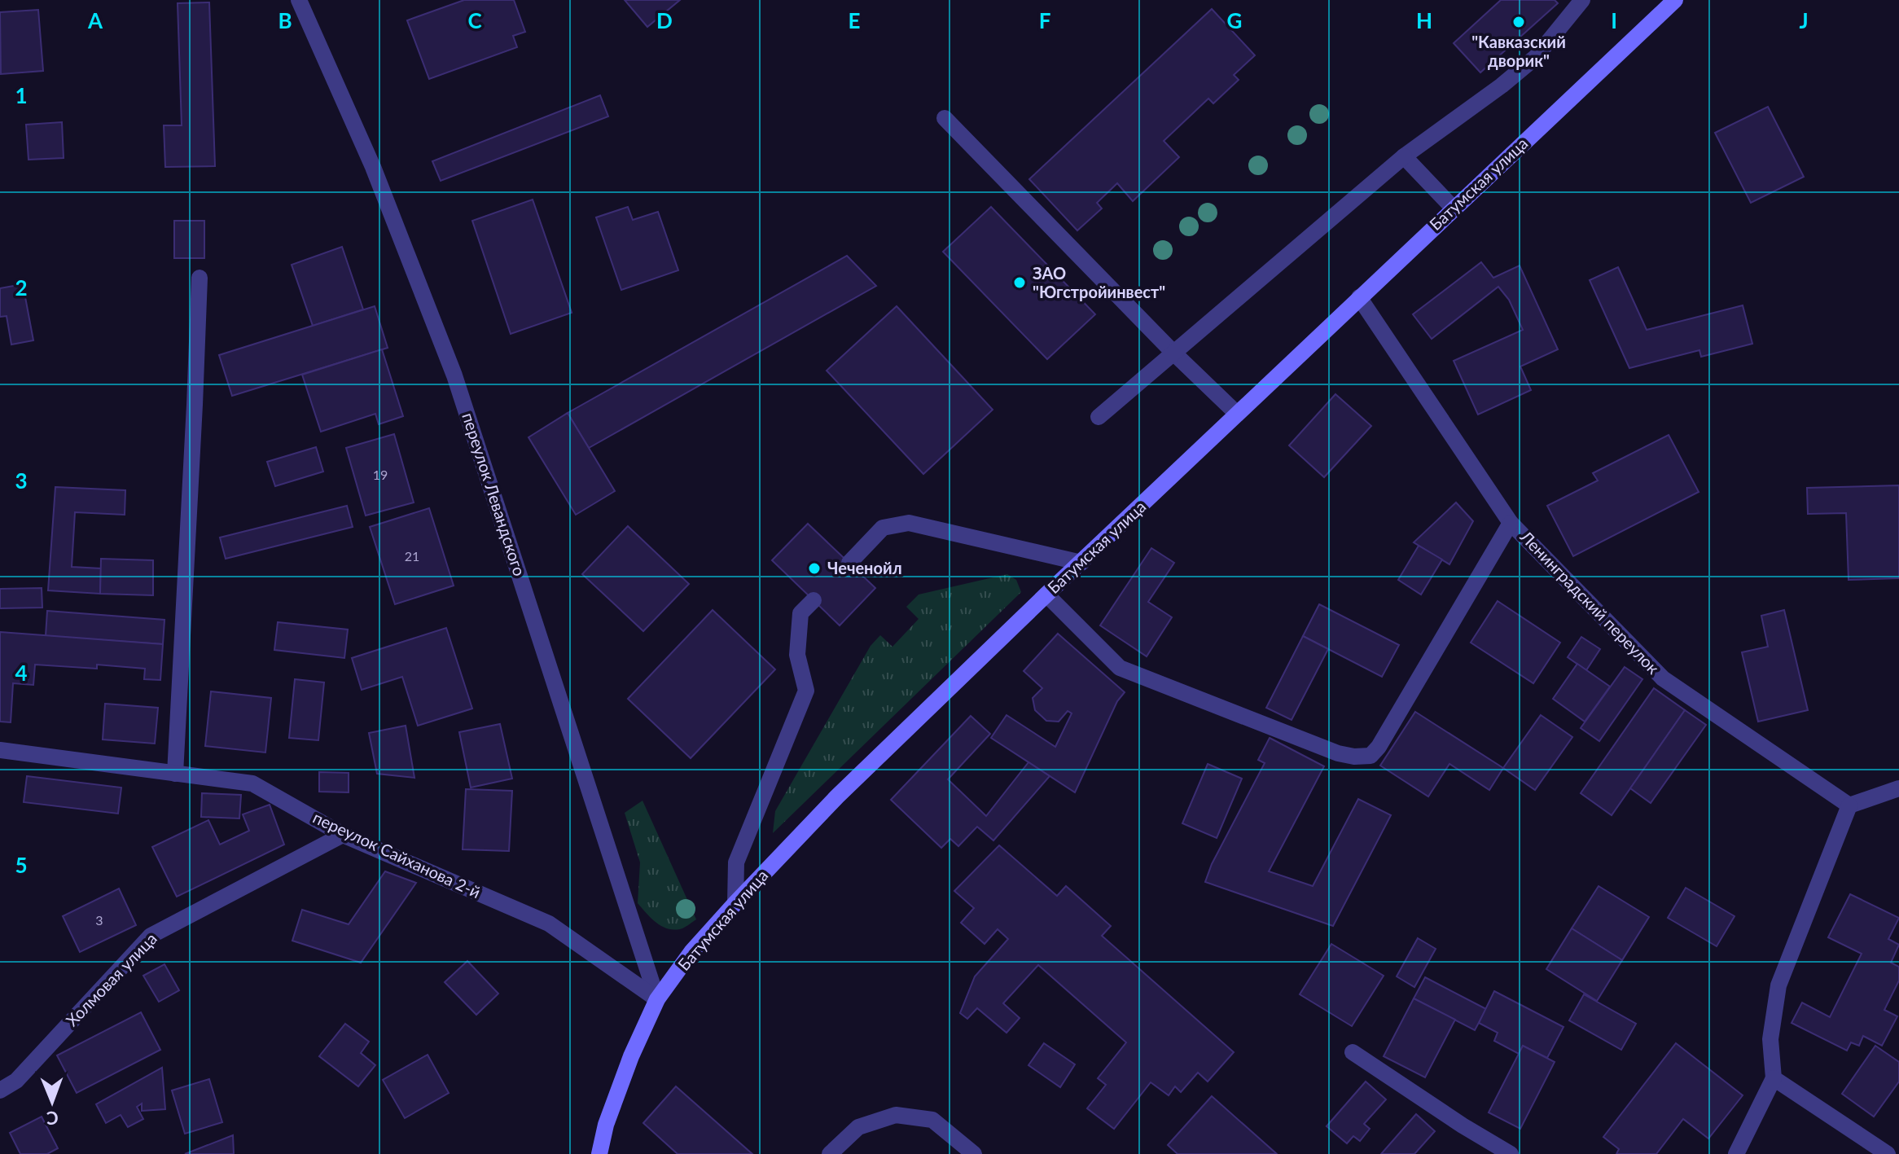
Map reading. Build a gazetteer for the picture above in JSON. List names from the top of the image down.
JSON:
{
  "streets": {
    "main road": ["Батумская улица"],
    "street": [
      "переулок Левандского",
      "Ленинградский переулок",
      "переулок Сайханова 2-й",
      "Холмовая улица"
    ]
  },
  "crossings": [
    ["Батумская улица", "переулок Левандского"],
    ["Батумская улица", "Ленинградский переулок"],
    ["Батумская улица", "переулок Сайханова 2-й"],
    ["переулок Левандского", "переулок Сайханова 2-й"],
    ["переулок Сайханова 2-й", "Холмовая улица"]
  ],
  "places": ["\"Кавказский дворик\"", "ЗАО \"Югстройинвест\"", "Чеченойл"],
  "house_numbers": ["19", "21", "3"],
  "north": "bottom",
  "grid": {
    "columns": [
      "A",
      "B",
      "C",
      "D",
      "E",
      "F",
      "G",
      "H",
      "I",
      "J"
    ],
    "rows": [
      "1",
      "2",
      "3",
      "4",
      "5"
    ]
  }
}
